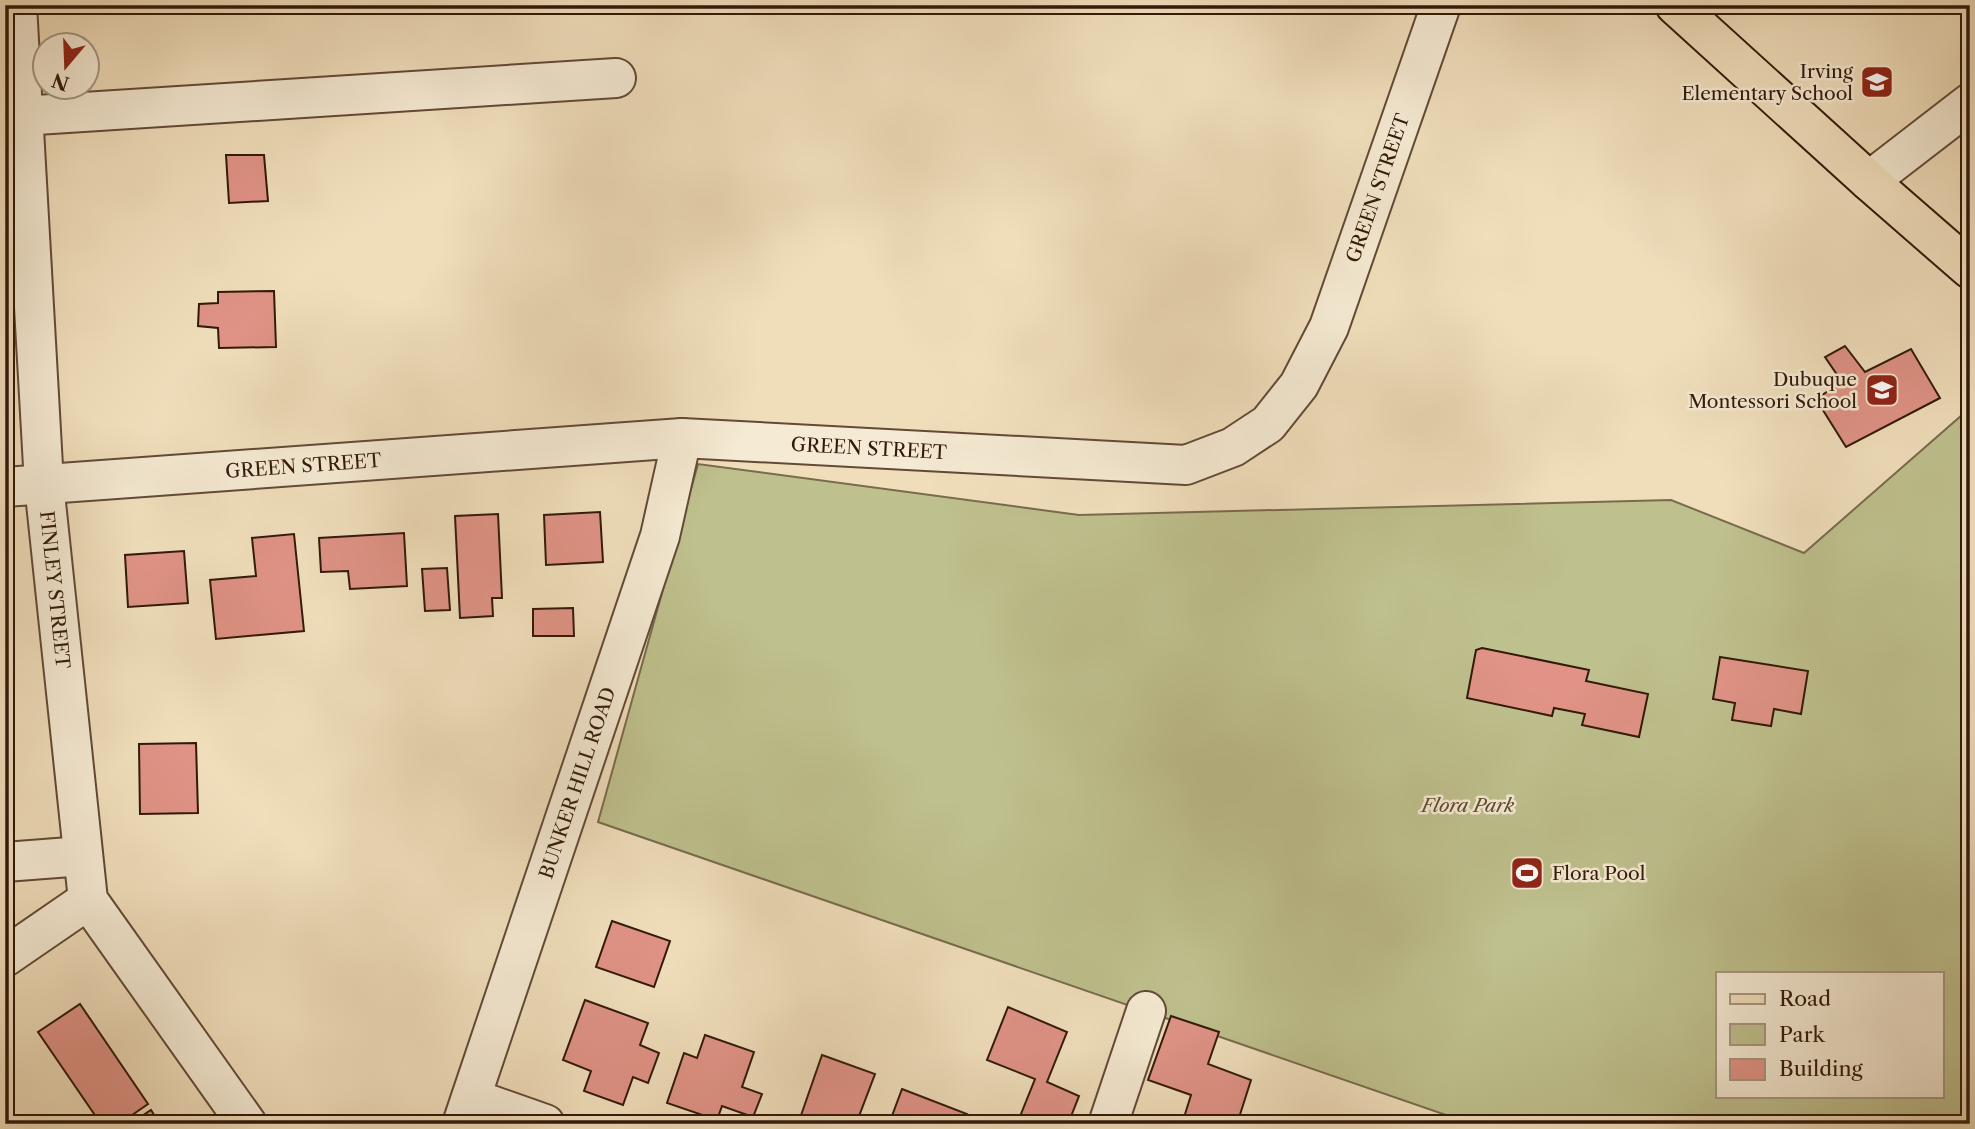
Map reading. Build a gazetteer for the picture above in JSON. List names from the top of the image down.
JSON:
{
  "streets": {
    "street": ["GREEN STREET", "FINLEY STREET", "BUNKER HILL ROAD"]
  },
  "crossings": [
    ["GREEN STREET", "FINLEY STREET"],
    ["GREEN STREET", "BUNKER HILL ROAD"]
  ],
  "parks": ["Flora Park"],
  "places": {
    "school or university": ["Irving Elementary School", "Dubuque Montessori School"],
    "sports": ["Flora Pool"]
  },
  "legend": ["Road", "Park", "Building"],
  "north": "bottom"
}
